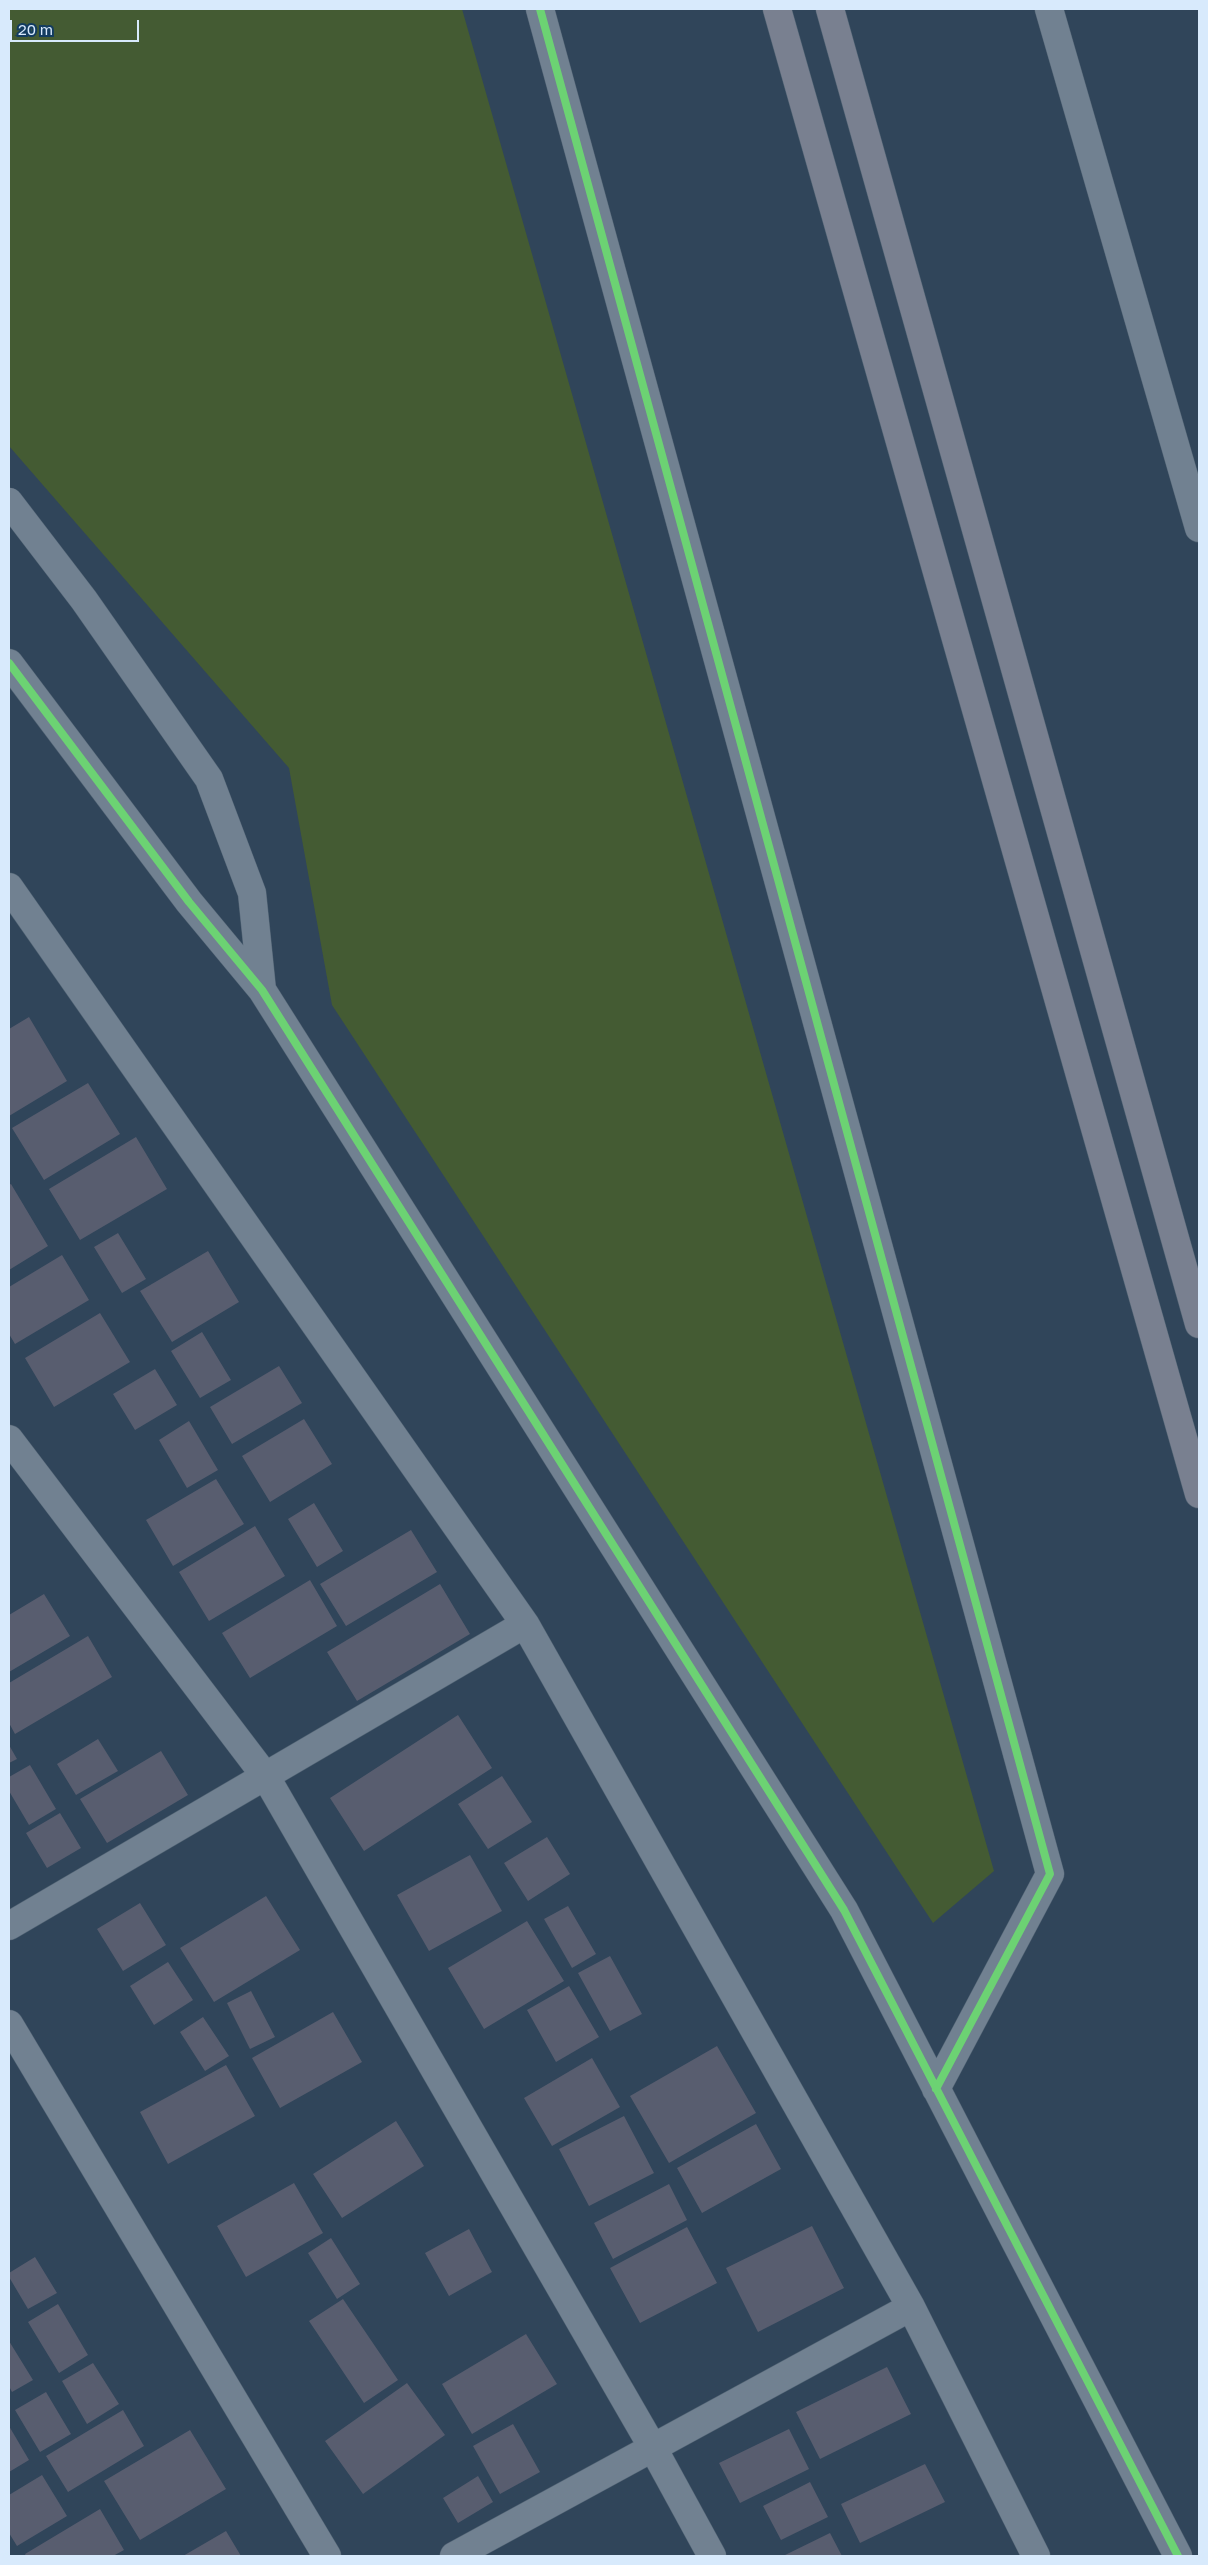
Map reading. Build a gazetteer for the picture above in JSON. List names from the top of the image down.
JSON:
{
  "scale_bar": "20 m"
}
